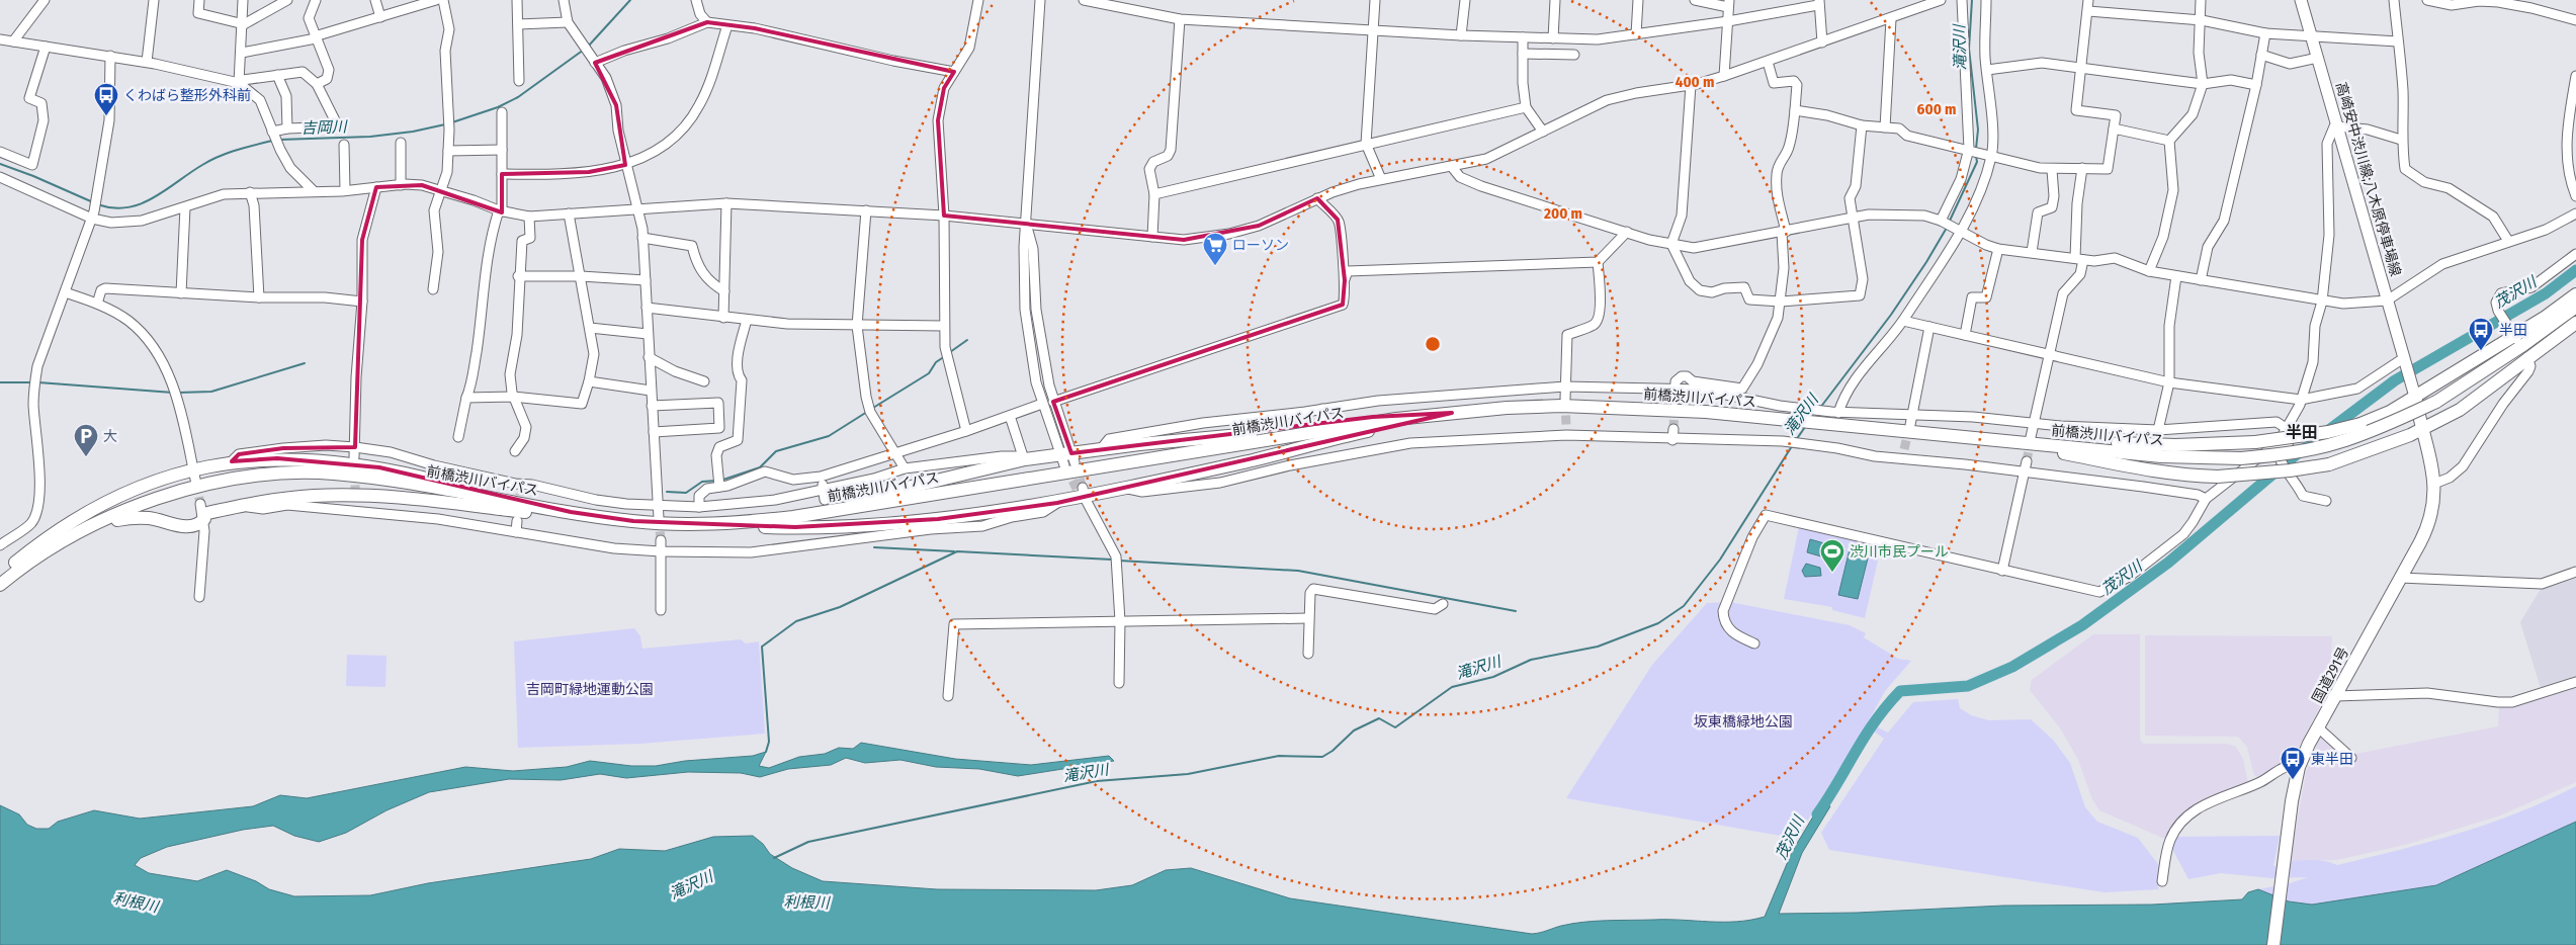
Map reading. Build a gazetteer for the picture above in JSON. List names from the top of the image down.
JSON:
{
  "streets": {
    "highway": ["前橋渋川バイパス", "国道291号"],
    "main road": ["高崎安中渋川線;八木原停車場線"]
  },
  "crossings": [
    ["高崎安中渋川線;八木原停車場線", "国道291号"]
  ],
  "districts": ["半田"],
  "water": [
    "滝沢川",
    "吉岡川",
    "茂沢川",
    "利根川"
  ],
  "parks": ["吉岡町緑地運動公園", "坂東橋緑地公園"],
  "places": {
    "bus stop": ["くわばら整形外科前", "半田", "東半田"],
    "supermarket": ["ローソン"],
    "parking": ["大"],
    "sports": ["渋川市民プール"]
  },
  "rings": ["400 m", "600 m", "200 m"]
}
